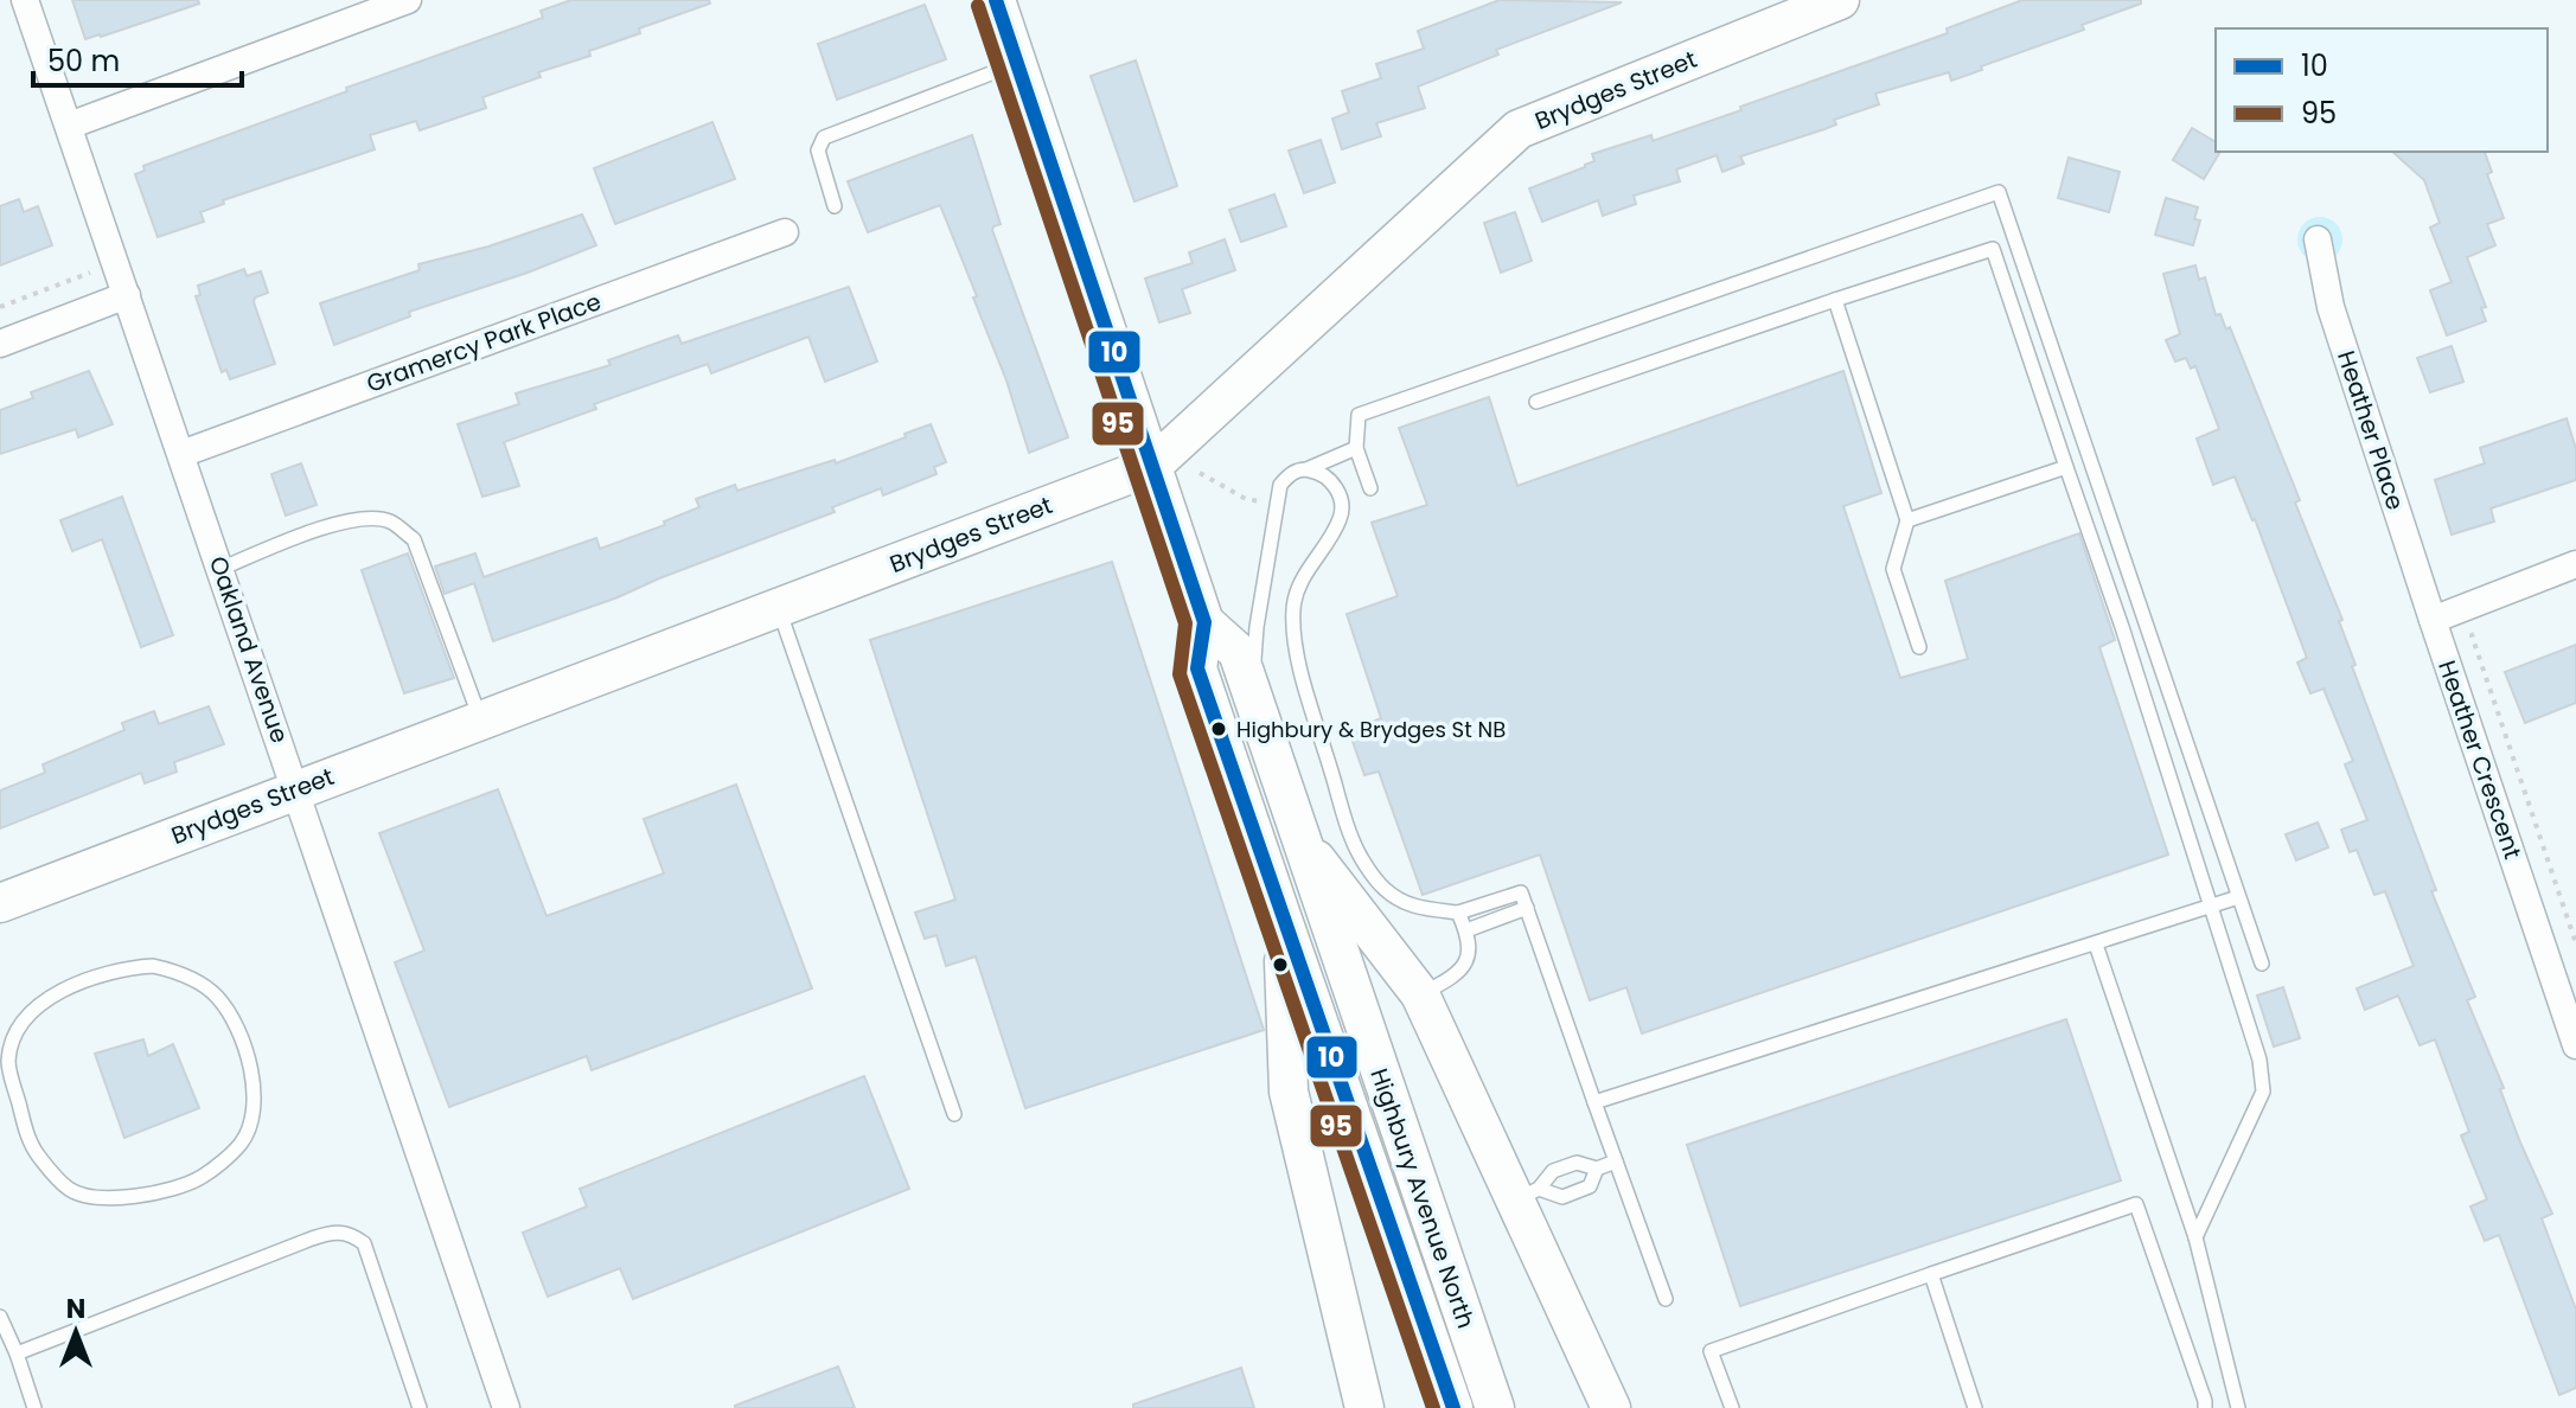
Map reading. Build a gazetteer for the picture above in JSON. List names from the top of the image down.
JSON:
{
  "streets": {
    "main road": ["Brydges Street", "Highbury Avenue North"],
    "street": [
      "Gramercy Park Place",
      "Heather Place",
      "Oakland Avenue",
      "Heather Crescent"
    ]
  },
  "crossings": [
    ["Brydges Street", "Oakland Avenue"],
    ["Brydges Street", "Highbury Avenue North"],
    ["Gramercy Park Place", "Oakland Avenue"],
    ["Heather Place", "Heather Crescent"]
  ],
  "places": ["Highbury & Brydges St NB"],
  "lines": ["transit line 10", "transit line 95"],
  "legend": ["10", "95"],
  "scale_bar": "50 m",
  "north": "top"
}
